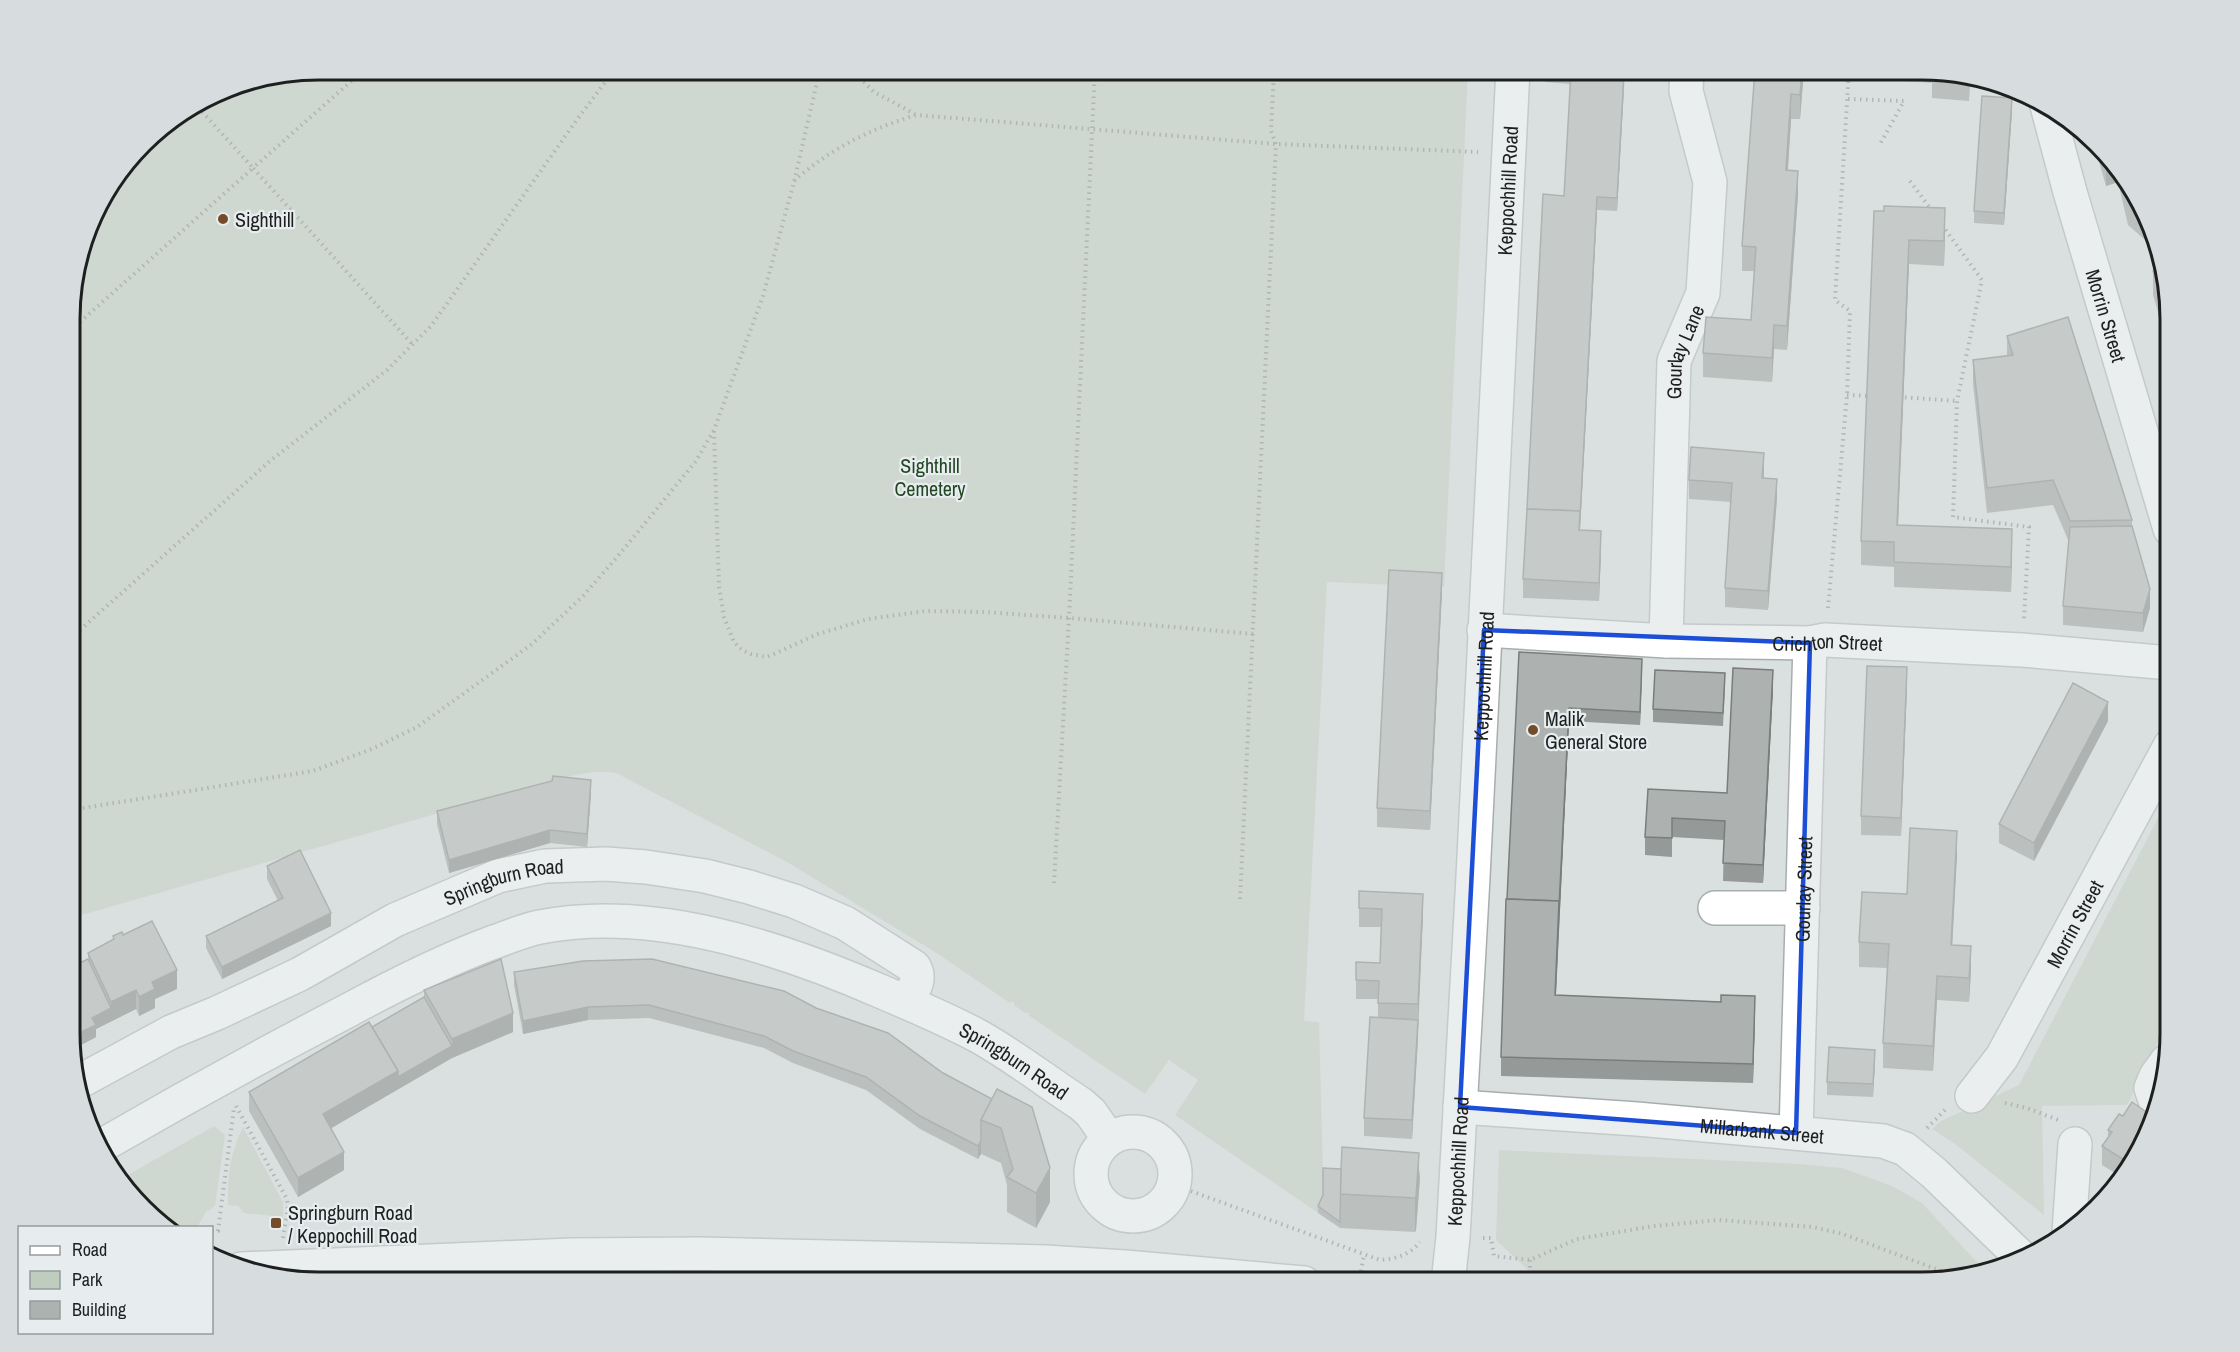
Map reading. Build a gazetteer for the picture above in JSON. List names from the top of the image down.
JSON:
{
  "streets": {
    "street": [
      "Keppochhill Road",
      "Morrin Street",
      "Gourlay Lane",
      "Crichton Street",
      "Springburn Road",
      "Gourlay Street",
      "Millarbank Street"
    ]
  },
  "crossings": [
    ["Keppochhill Road", "Crichton Street"],
    ["Keppochhill Road", "Millarbank Street"],
    ["Gourlay Lane", "Crichton Street"],
    ["Crichton Street", "Gourlay Street"],
    ["Gourlay Street", "Millarbank Street"]
  ],
  "parks": ["Sighthill Cemetery"],
  "places": {
    "other": ["Sighthill", "Malik General Store"],
    "transit": ["Springburn Road / Keppochill Road"]
  },
  "legend": ["Road", "Park", "Building"]
}
